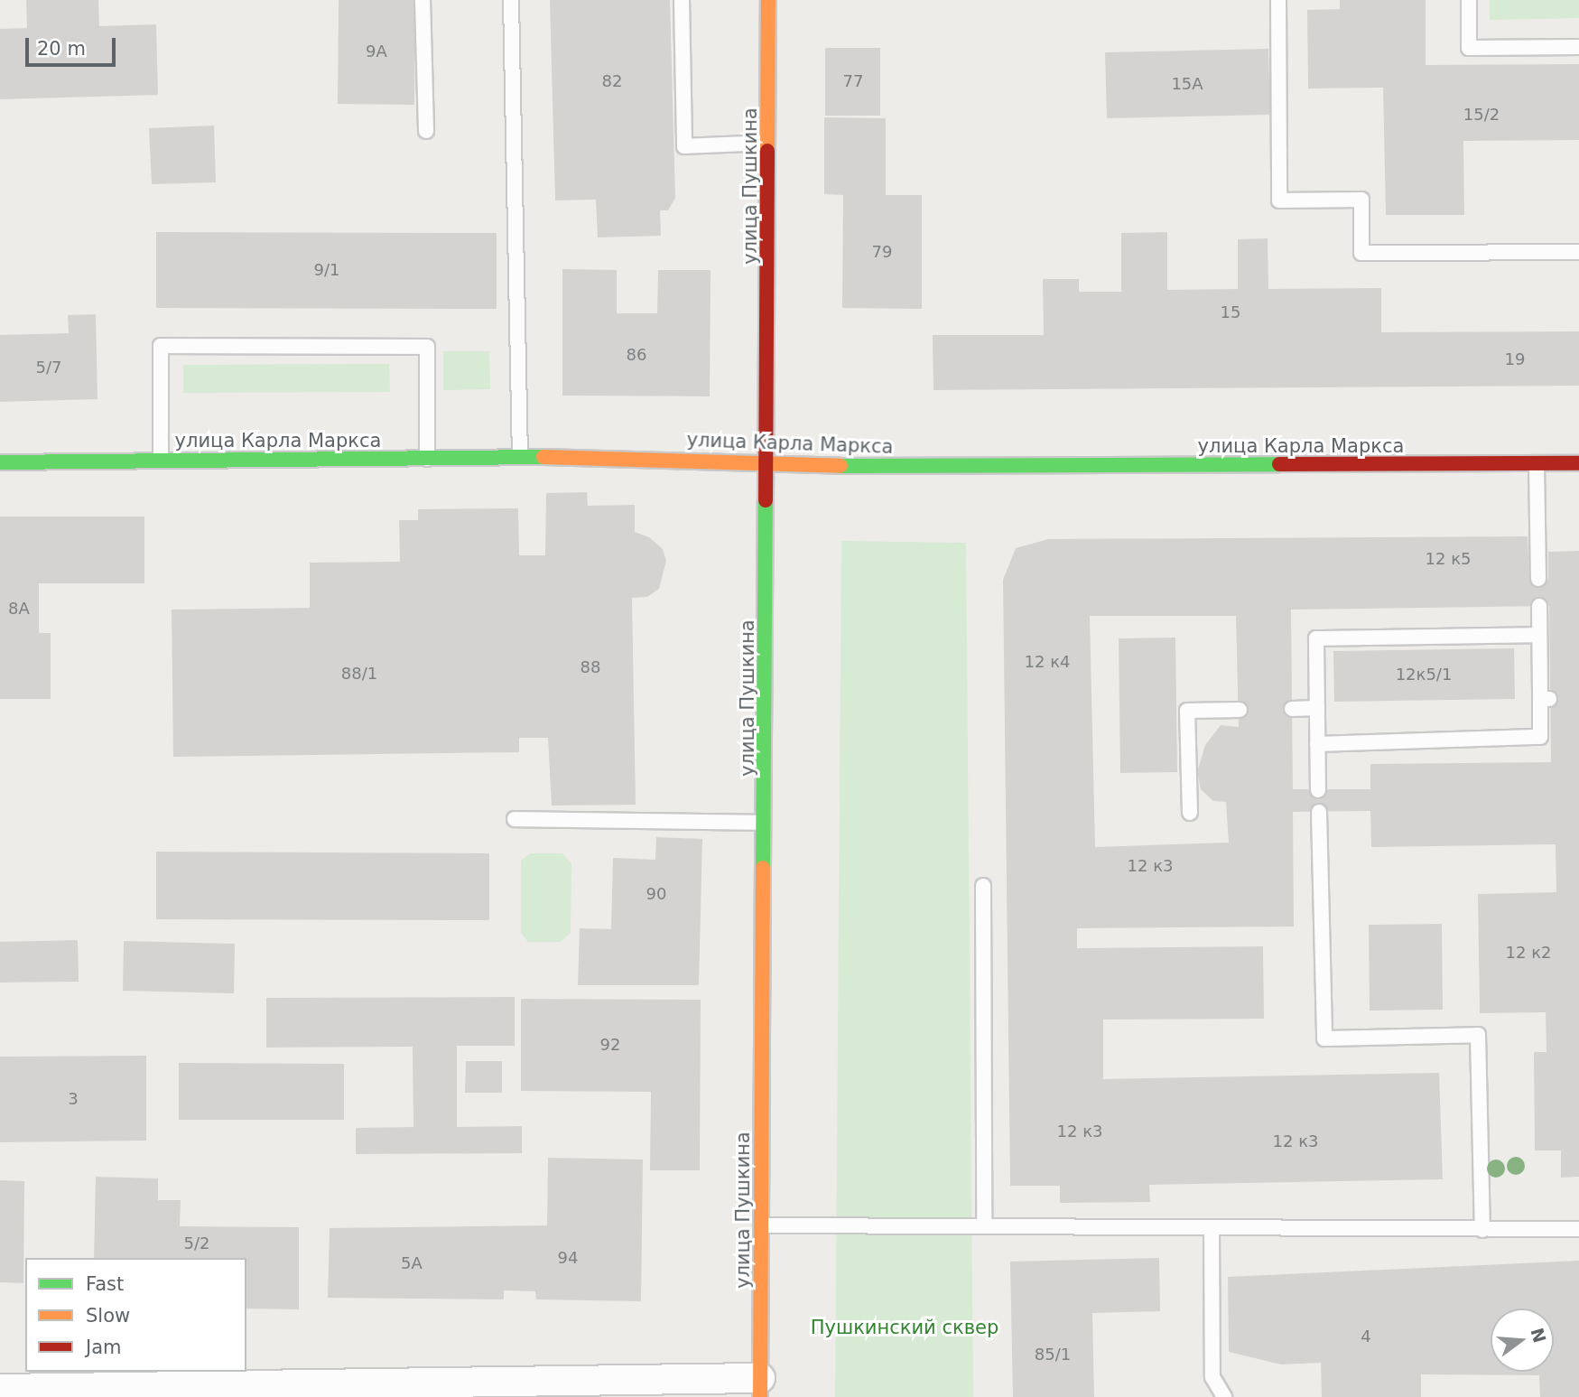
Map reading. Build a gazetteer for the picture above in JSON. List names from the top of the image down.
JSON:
{
  "streets": {
    "main road": ["улица Пушкина", "улица Карла Маркса"]
  },
  "crossings": [
    ["улица Пушкина", "улица Карла Маркса"]
  ],
  "parks": ["Пушкинский сквер"],
  "house_numbers": [
    "9А",
    "82",
    "77",
    "15А",
    "15/2",
    "79",
    "9/1",
    "15",
    "86",
    "19",
    "5/7",
    "12 к5",
    "8А",
    "12 к4",
    "88",
    "88/1",
    "12к5/1",
    "12 к3",
    "90",
    "12 к2",
    "92",
    "3",
    "12 к3",
    "12 к3",
    "5/2",
    "94",
    "5А",
    "4",
    "85/1"
  ],
  "legend": ["Fast", "Slow", "Jam"],
  "scale_bar": "20 m",
  "north": "right"
}
